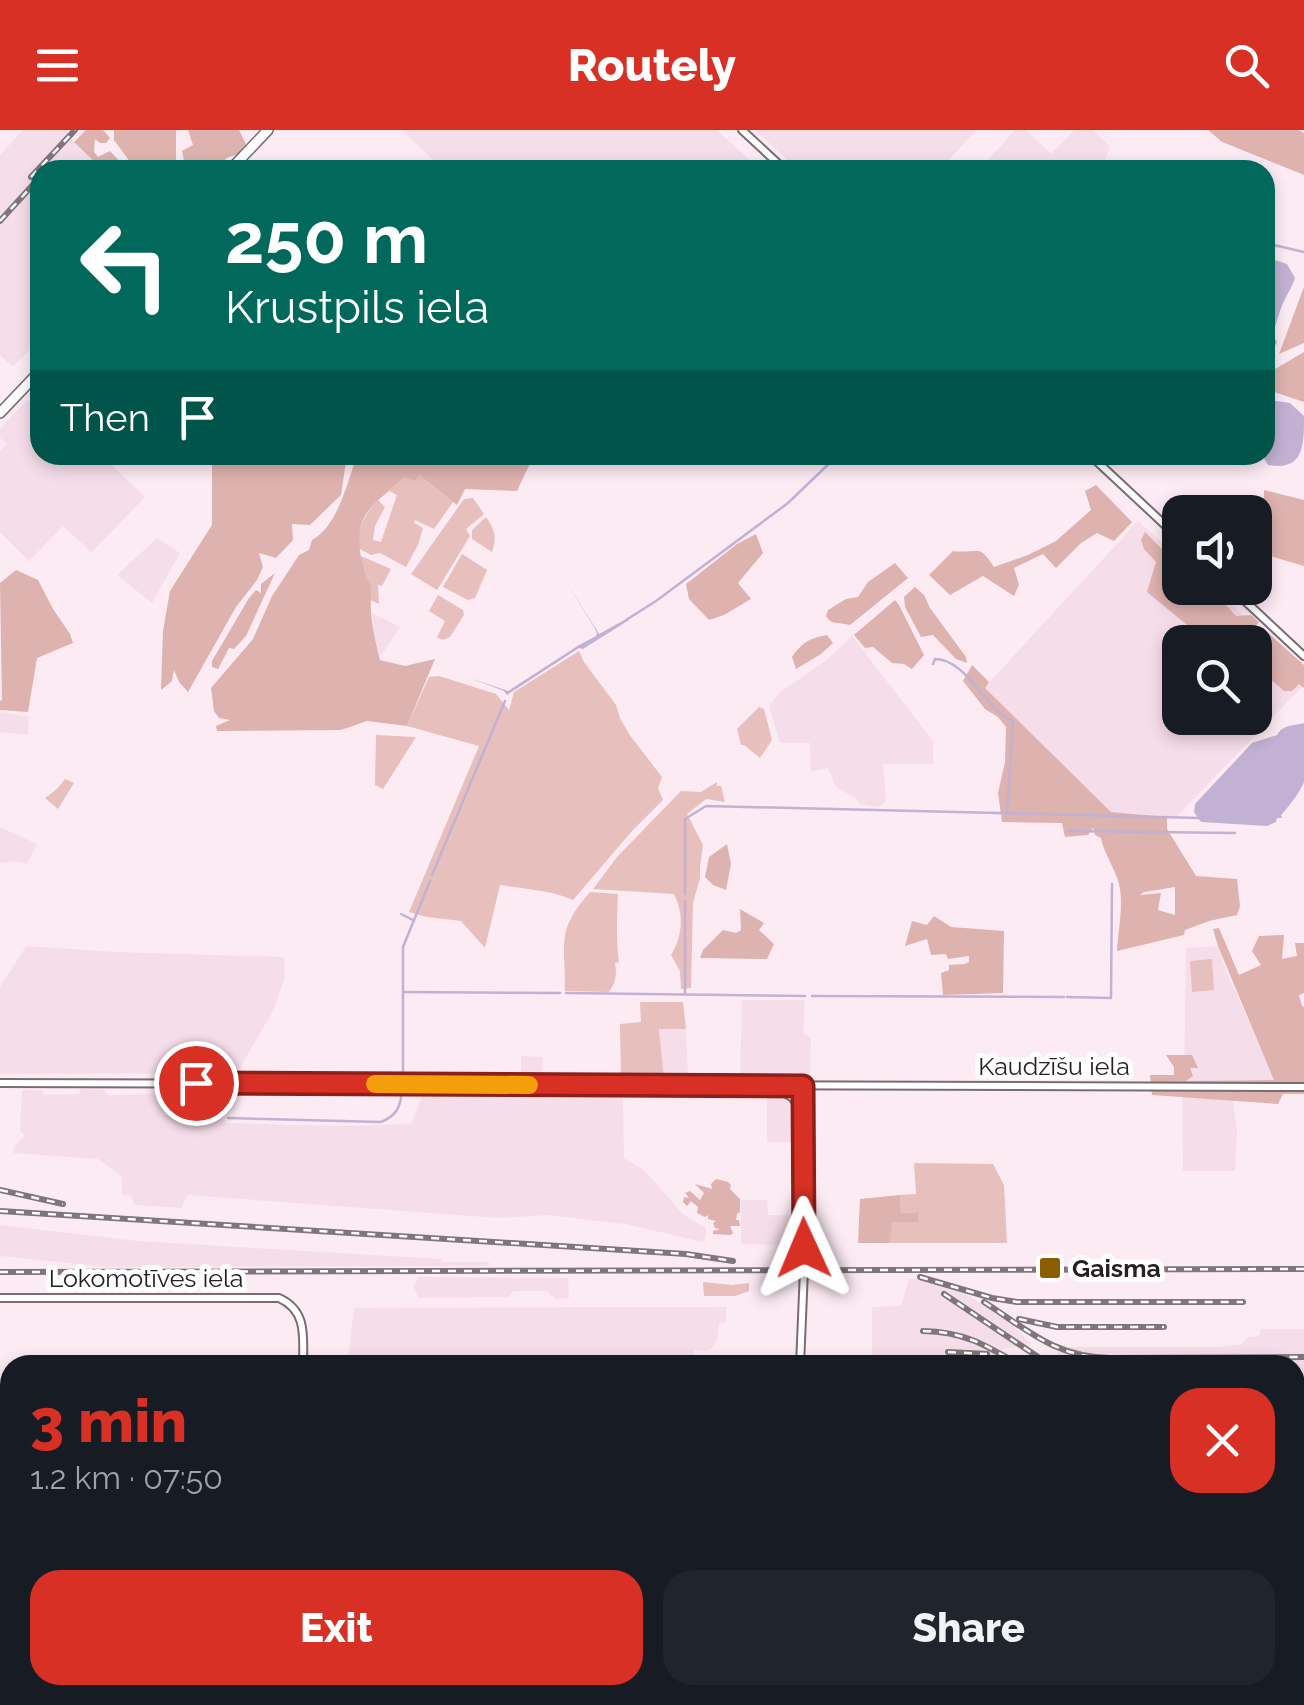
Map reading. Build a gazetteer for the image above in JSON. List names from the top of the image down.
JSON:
{
  "streets": {
    "street": ["Kaudzīšu iela", "Lokomotīves iela"]
  },
  "places": {
    "transit": ["Gaisma"]
  },
  "page": {
    "header": "Routely",
    "turn": ["250 m", "Krustpils iela"],
    "then": "Then",
    "heading": ["3 min", "1.2 km · 07:50"],
    "buttons": ["Exit", "Share"]
  }
}
